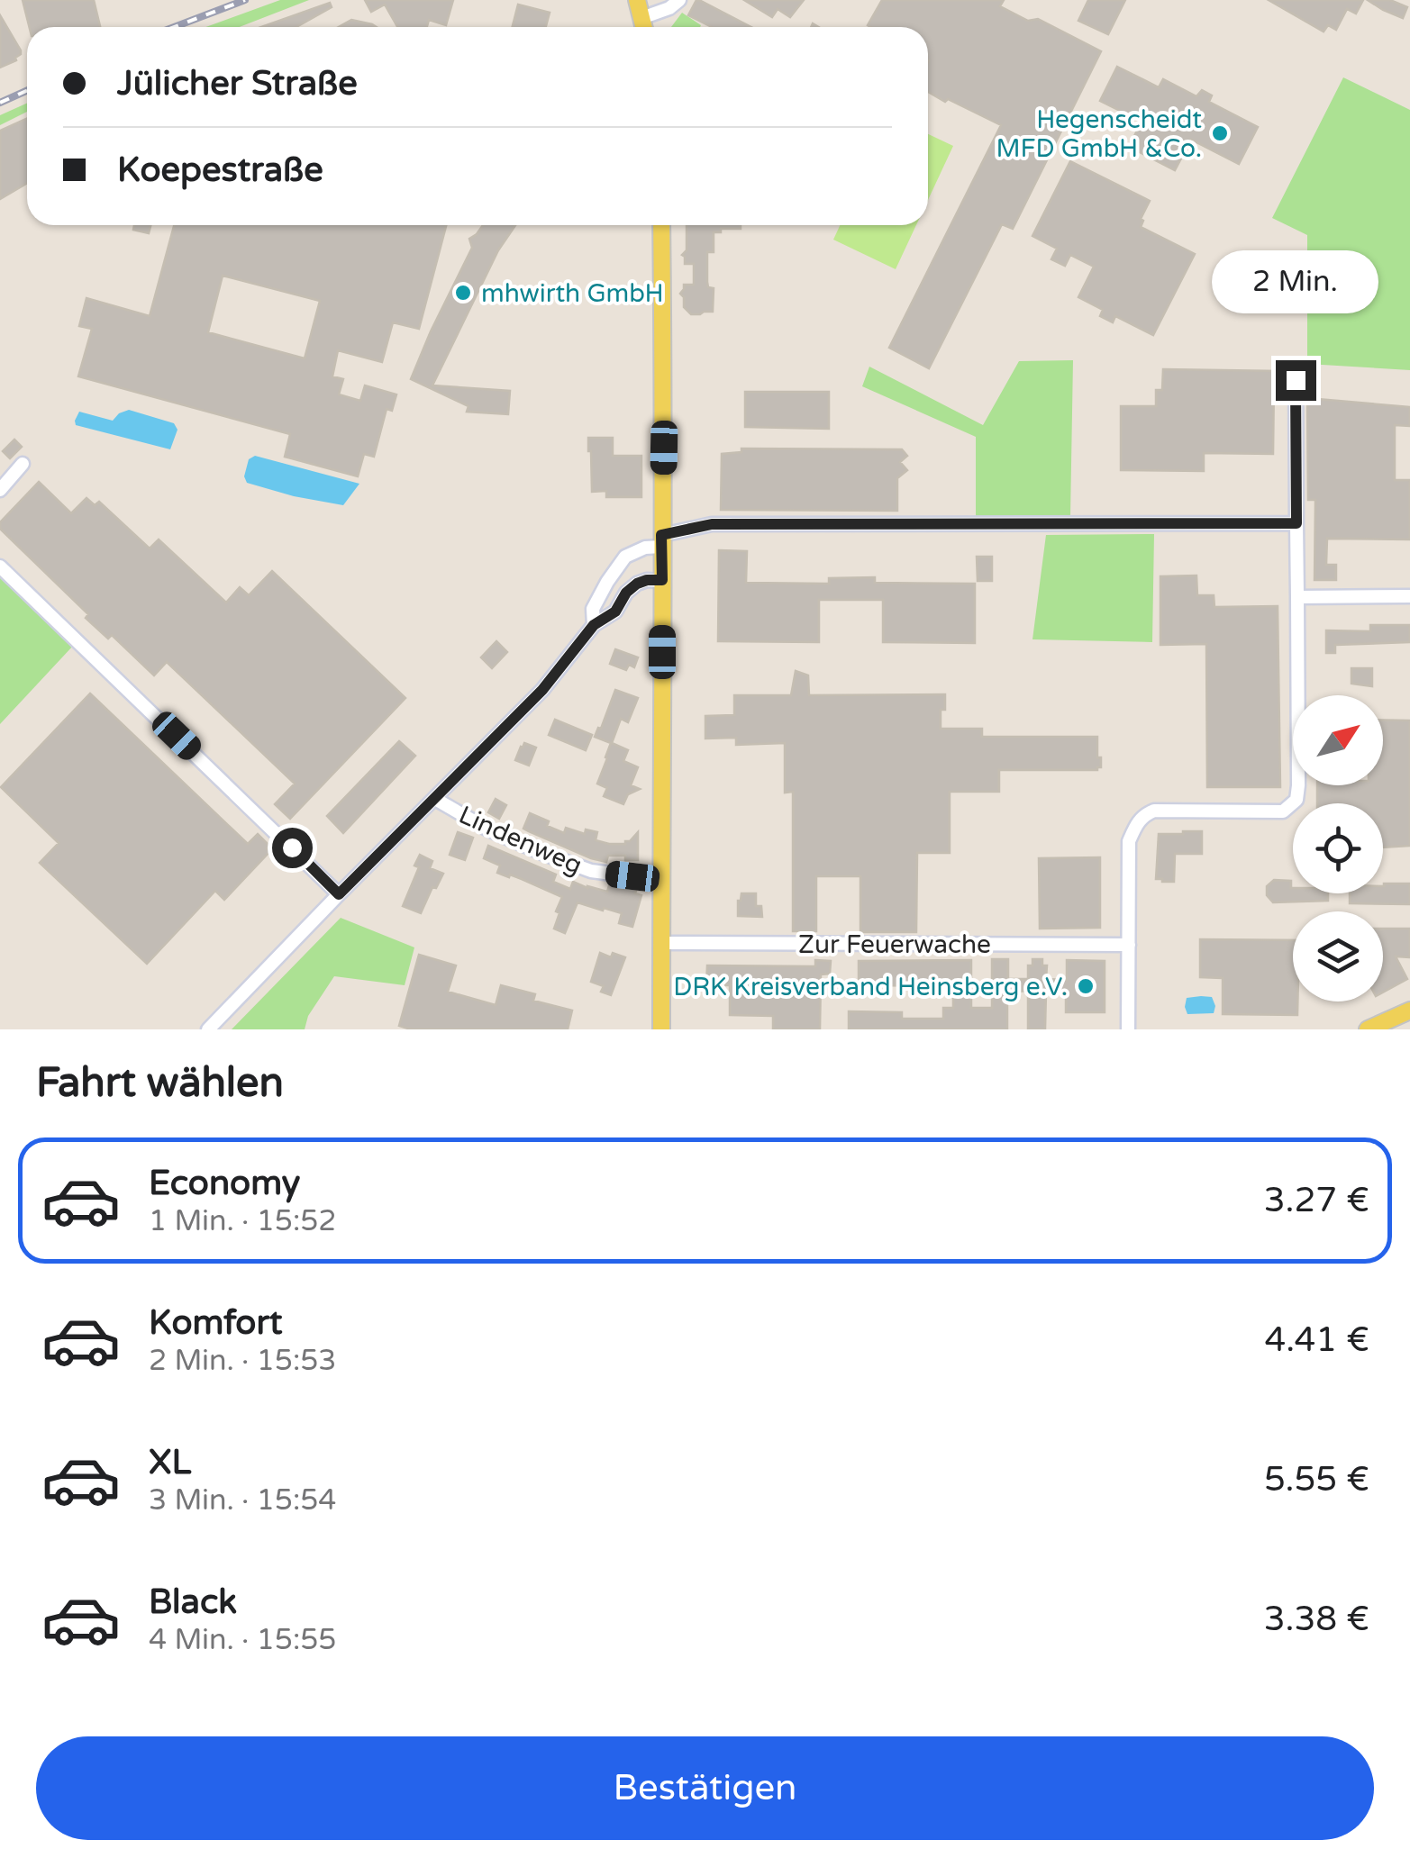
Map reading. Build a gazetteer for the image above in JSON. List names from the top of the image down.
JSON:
{
  "streets": {
    "street": ["Lindenweg", "Zur Feuerwache"]
  },
  "places": ["Hegenscheidt MFD GmbH &Co.", "mhwirth GmbH", "DRK Kreisverband Heinsberg e.V."],
  "north": "top right",
  "page": {
    "banner": ["Jülicher Straße", "Koepestraße"],
    "bubble": "2 Min.",
    "heading": "Fahrt wählen",
    "list": [
      {
        "name": "Economy",
        "note": "1 Min. · 15:52",
        "value": "3.27 €"
      },
      {
        "name": "Komfort",
        "note": "2 Min. · 15:53",
        "value": "4.41 €"
      },
      {
        "name": "XL",
        "note": "3 Min. · 15:54",
        "value": "5.55 €"
      },
      {
        "name": "Black",
        "note": "4 Min. · 15:55",
        "value": "3.38 €"
      }
    ],
    "buttons": "Bestätigen"
  }
}
